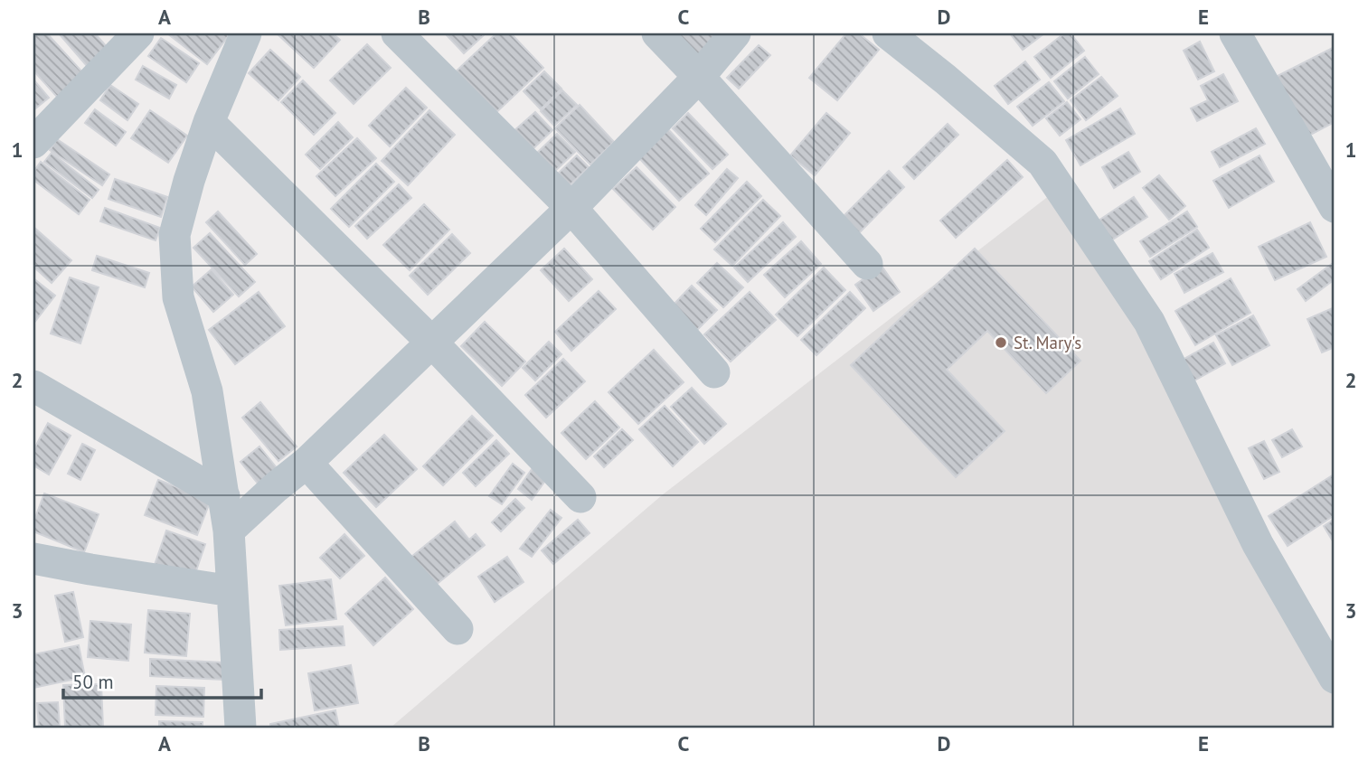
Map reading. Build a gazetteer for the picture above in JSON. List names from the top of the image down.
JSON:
{
  "places": ["St. Mary's"],
  "scale_bar": "50 m",
  "grid": {
    "columns": [
      "A",
      "B",
      "C",
      "D",
      "E"
    ],
    "rows": ["1", "2", "3"]
  }
}
